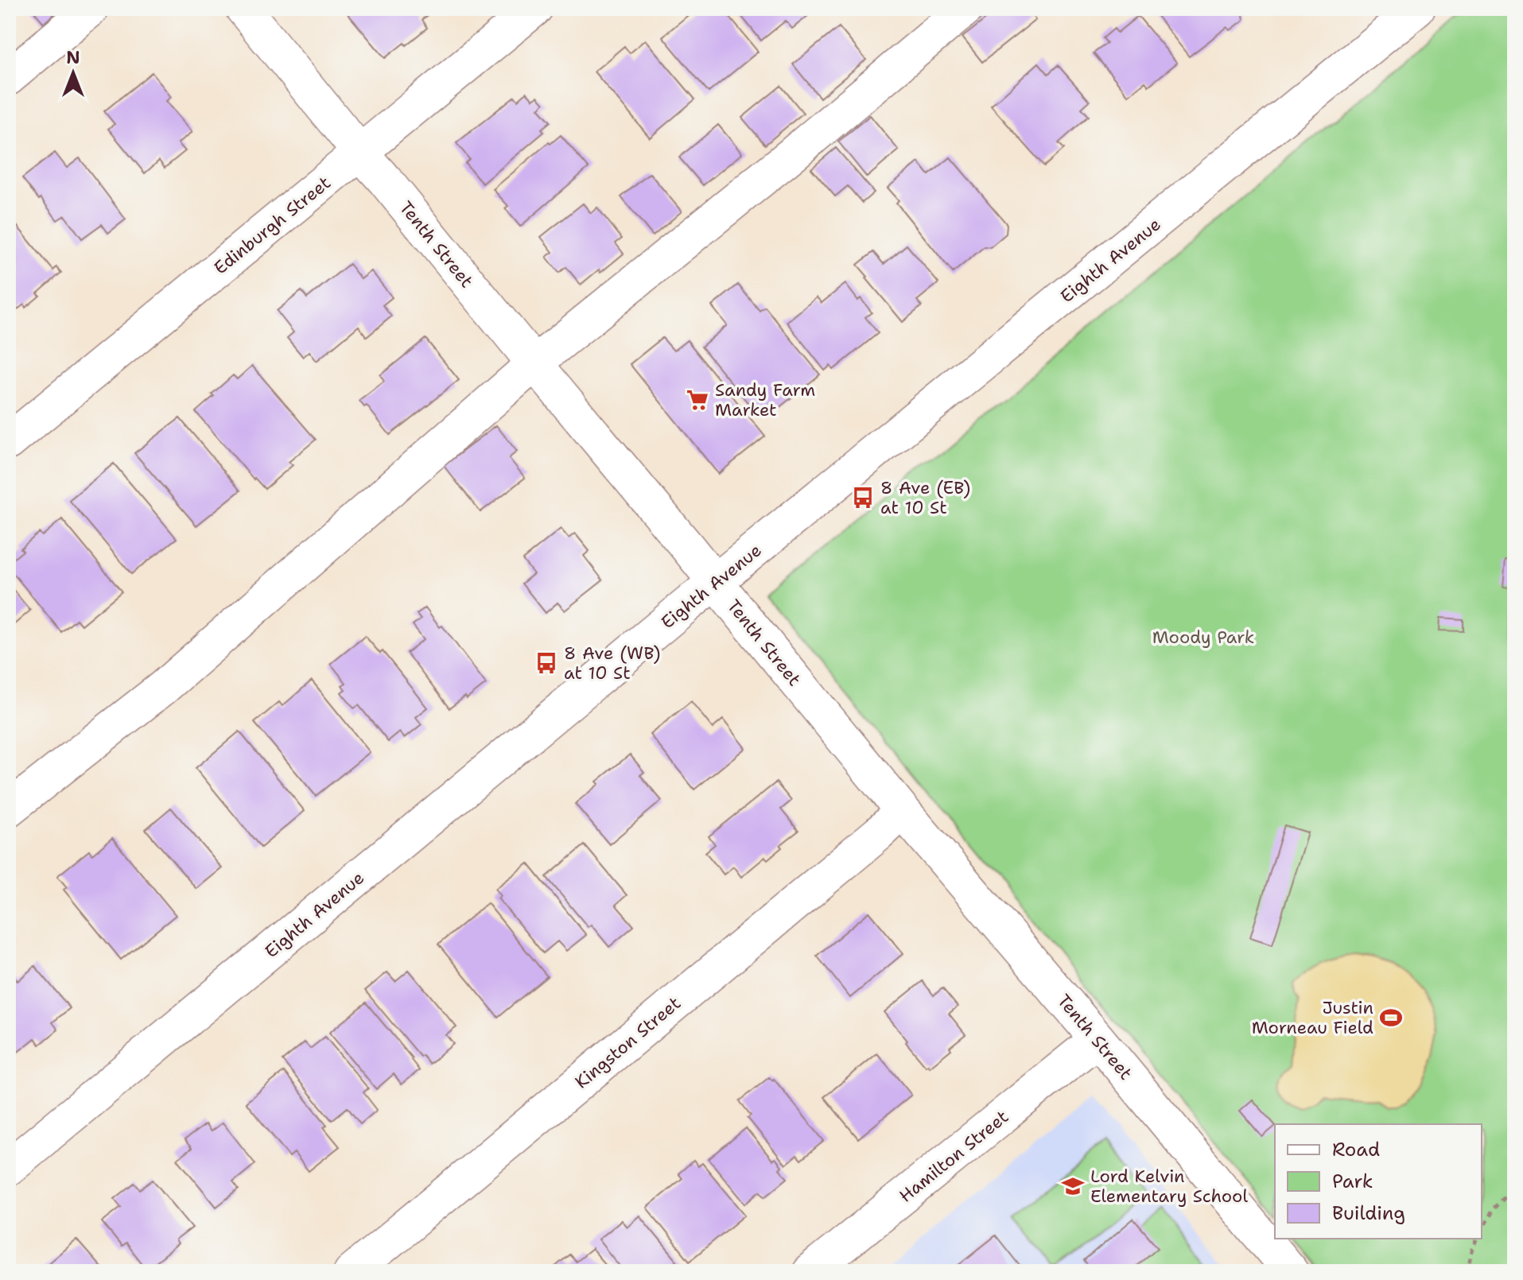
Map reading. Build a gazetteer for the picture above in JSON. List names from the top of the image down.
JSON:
{
  "streets": {
    "street": [
      "Edinburgh Street",
      "Tenth Street",
      "Eighth Avenue",
      "Kingston Street",
      "Hamilton Street"
    ]
  },
  "crossings": [
    ["Edinburgh Street", "Tenth Street"],
    ["Tenth Street", "Eighth Avenue"],
    ["Tenth Street", "Kingston Street"],
    ["Tenth Street", "Hamilton Street"]
  ],
  "parks": ["Moody Park"],
  "places": {
    "supermarket": ["Sandy Farm Market"],
    "bus stop": ["8 Ave (EB) at 10 St", "8 Ave (WB) at 10 St"],
    "sports": ["Justin Morneau Field"],
    "school or university": ["Lord Kelvin Elementary School"]
  },
  "legend": ["Road", "Park", "Building"],
  "north": "top"
}
